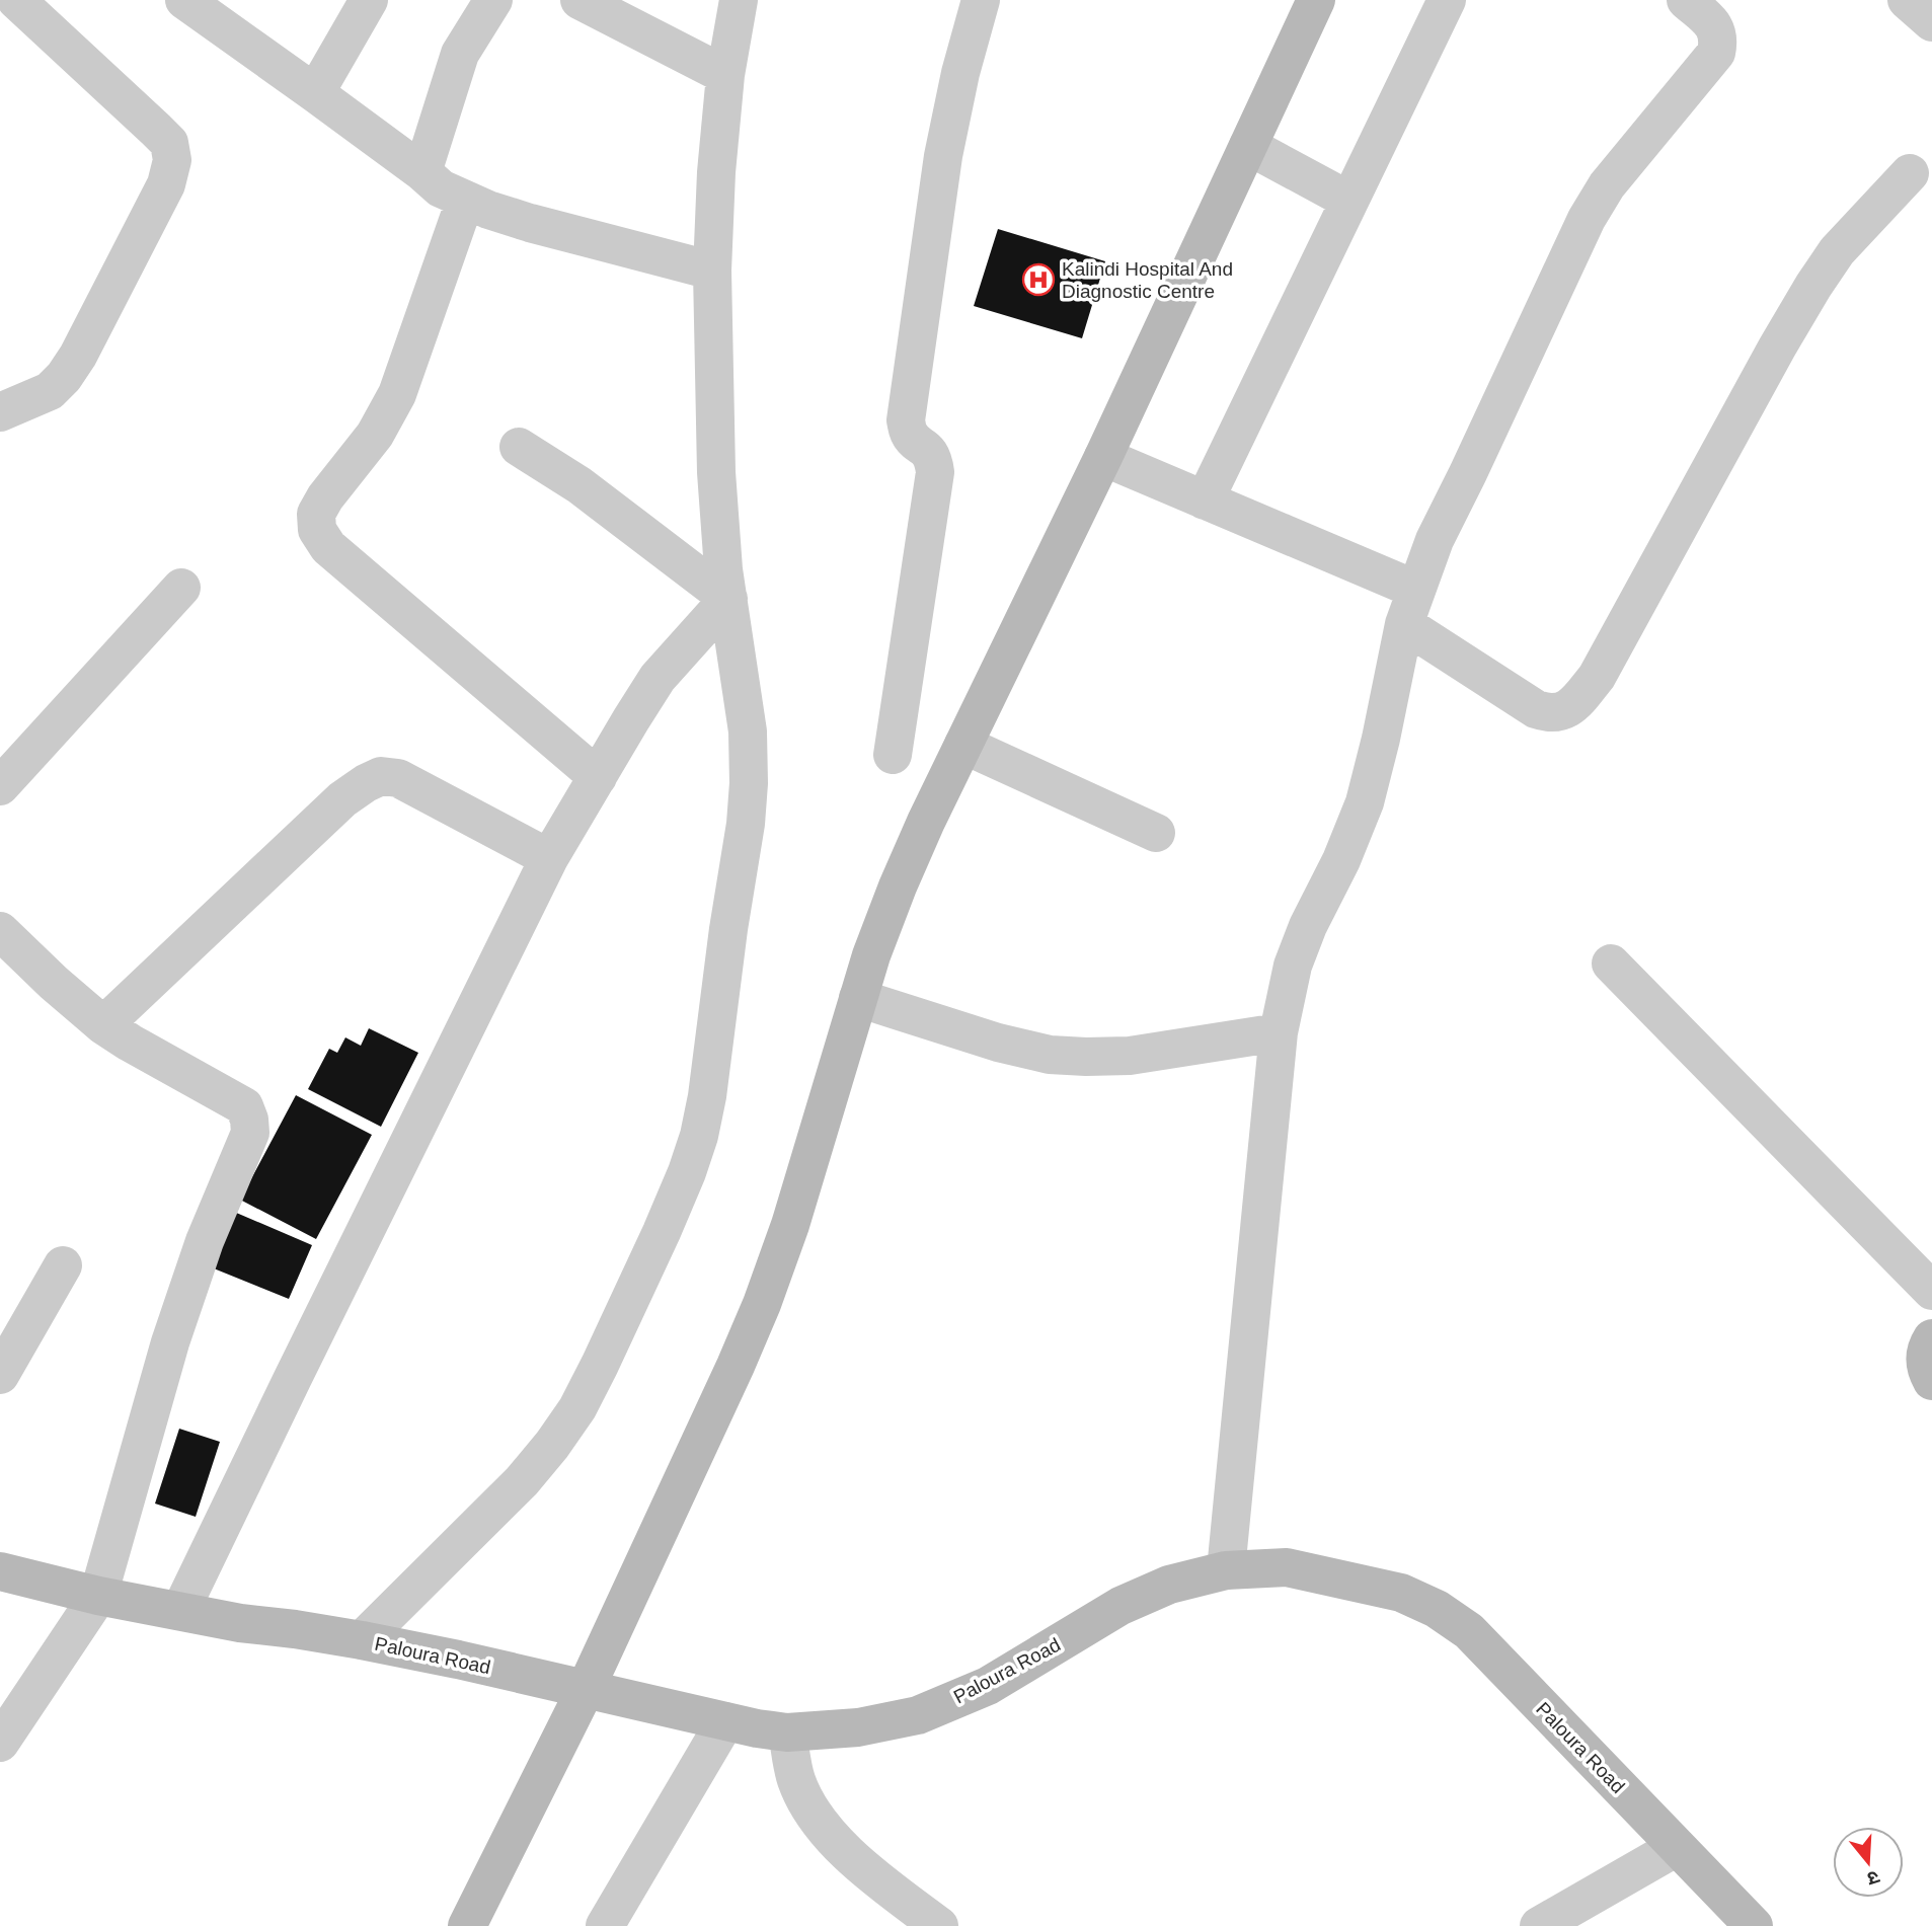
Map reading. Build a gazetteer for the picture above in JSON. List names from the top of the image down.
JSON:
{
  "streets": {
    "street": ["Paloura Road"]
  },
  "places": {
    "hospital": ["Kalindi Hospital And Diagnostic Centre"]
  },
  "north": "bottom"
}
